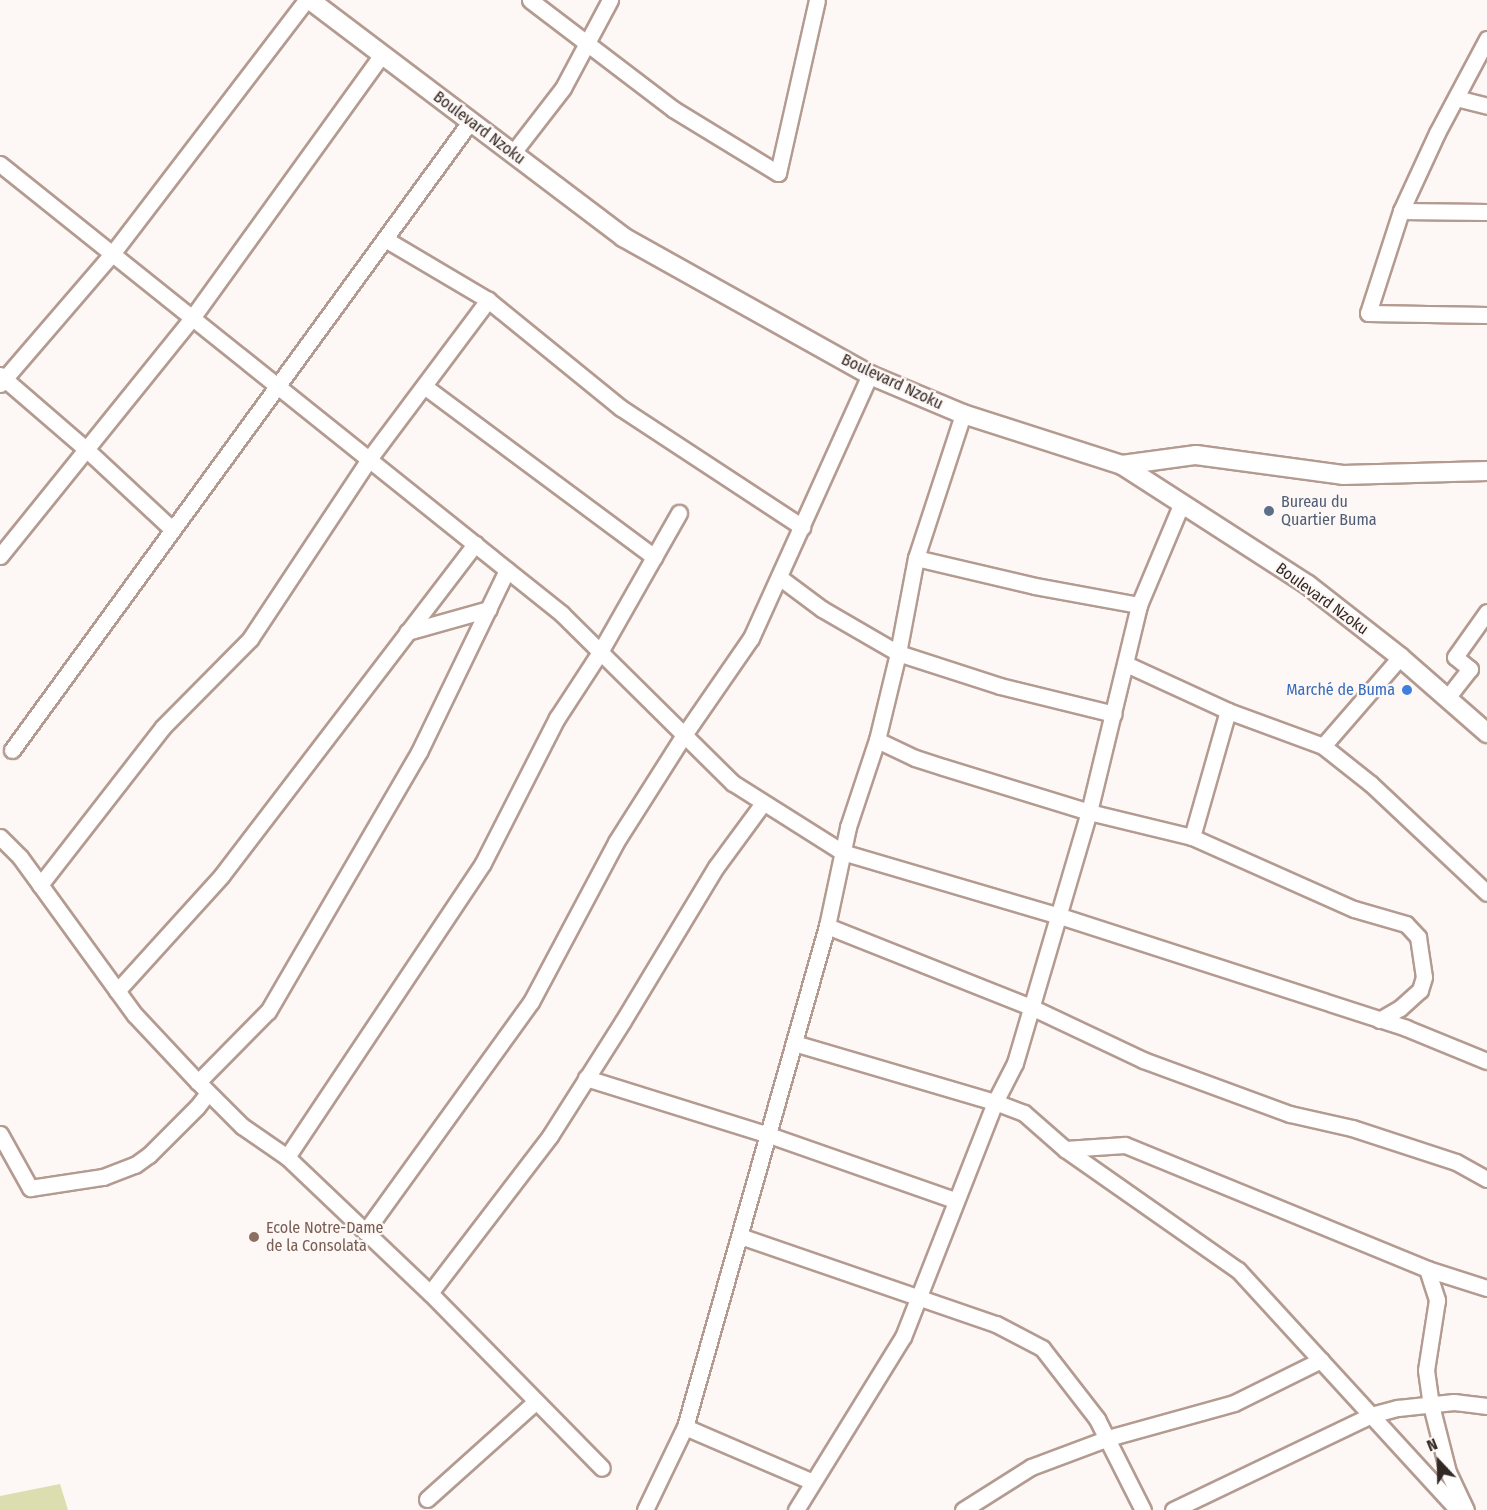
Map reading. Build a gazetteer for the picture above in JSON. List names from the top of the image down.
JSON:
{
  "streets": {
    "street": ["Boulevard Nzoku"]
  },
  "places": ["Bureau du Quartier Buma", "Marché de Buma", "Ecole Notre-Dame de la Consolata"],
  "north": "top"
}
